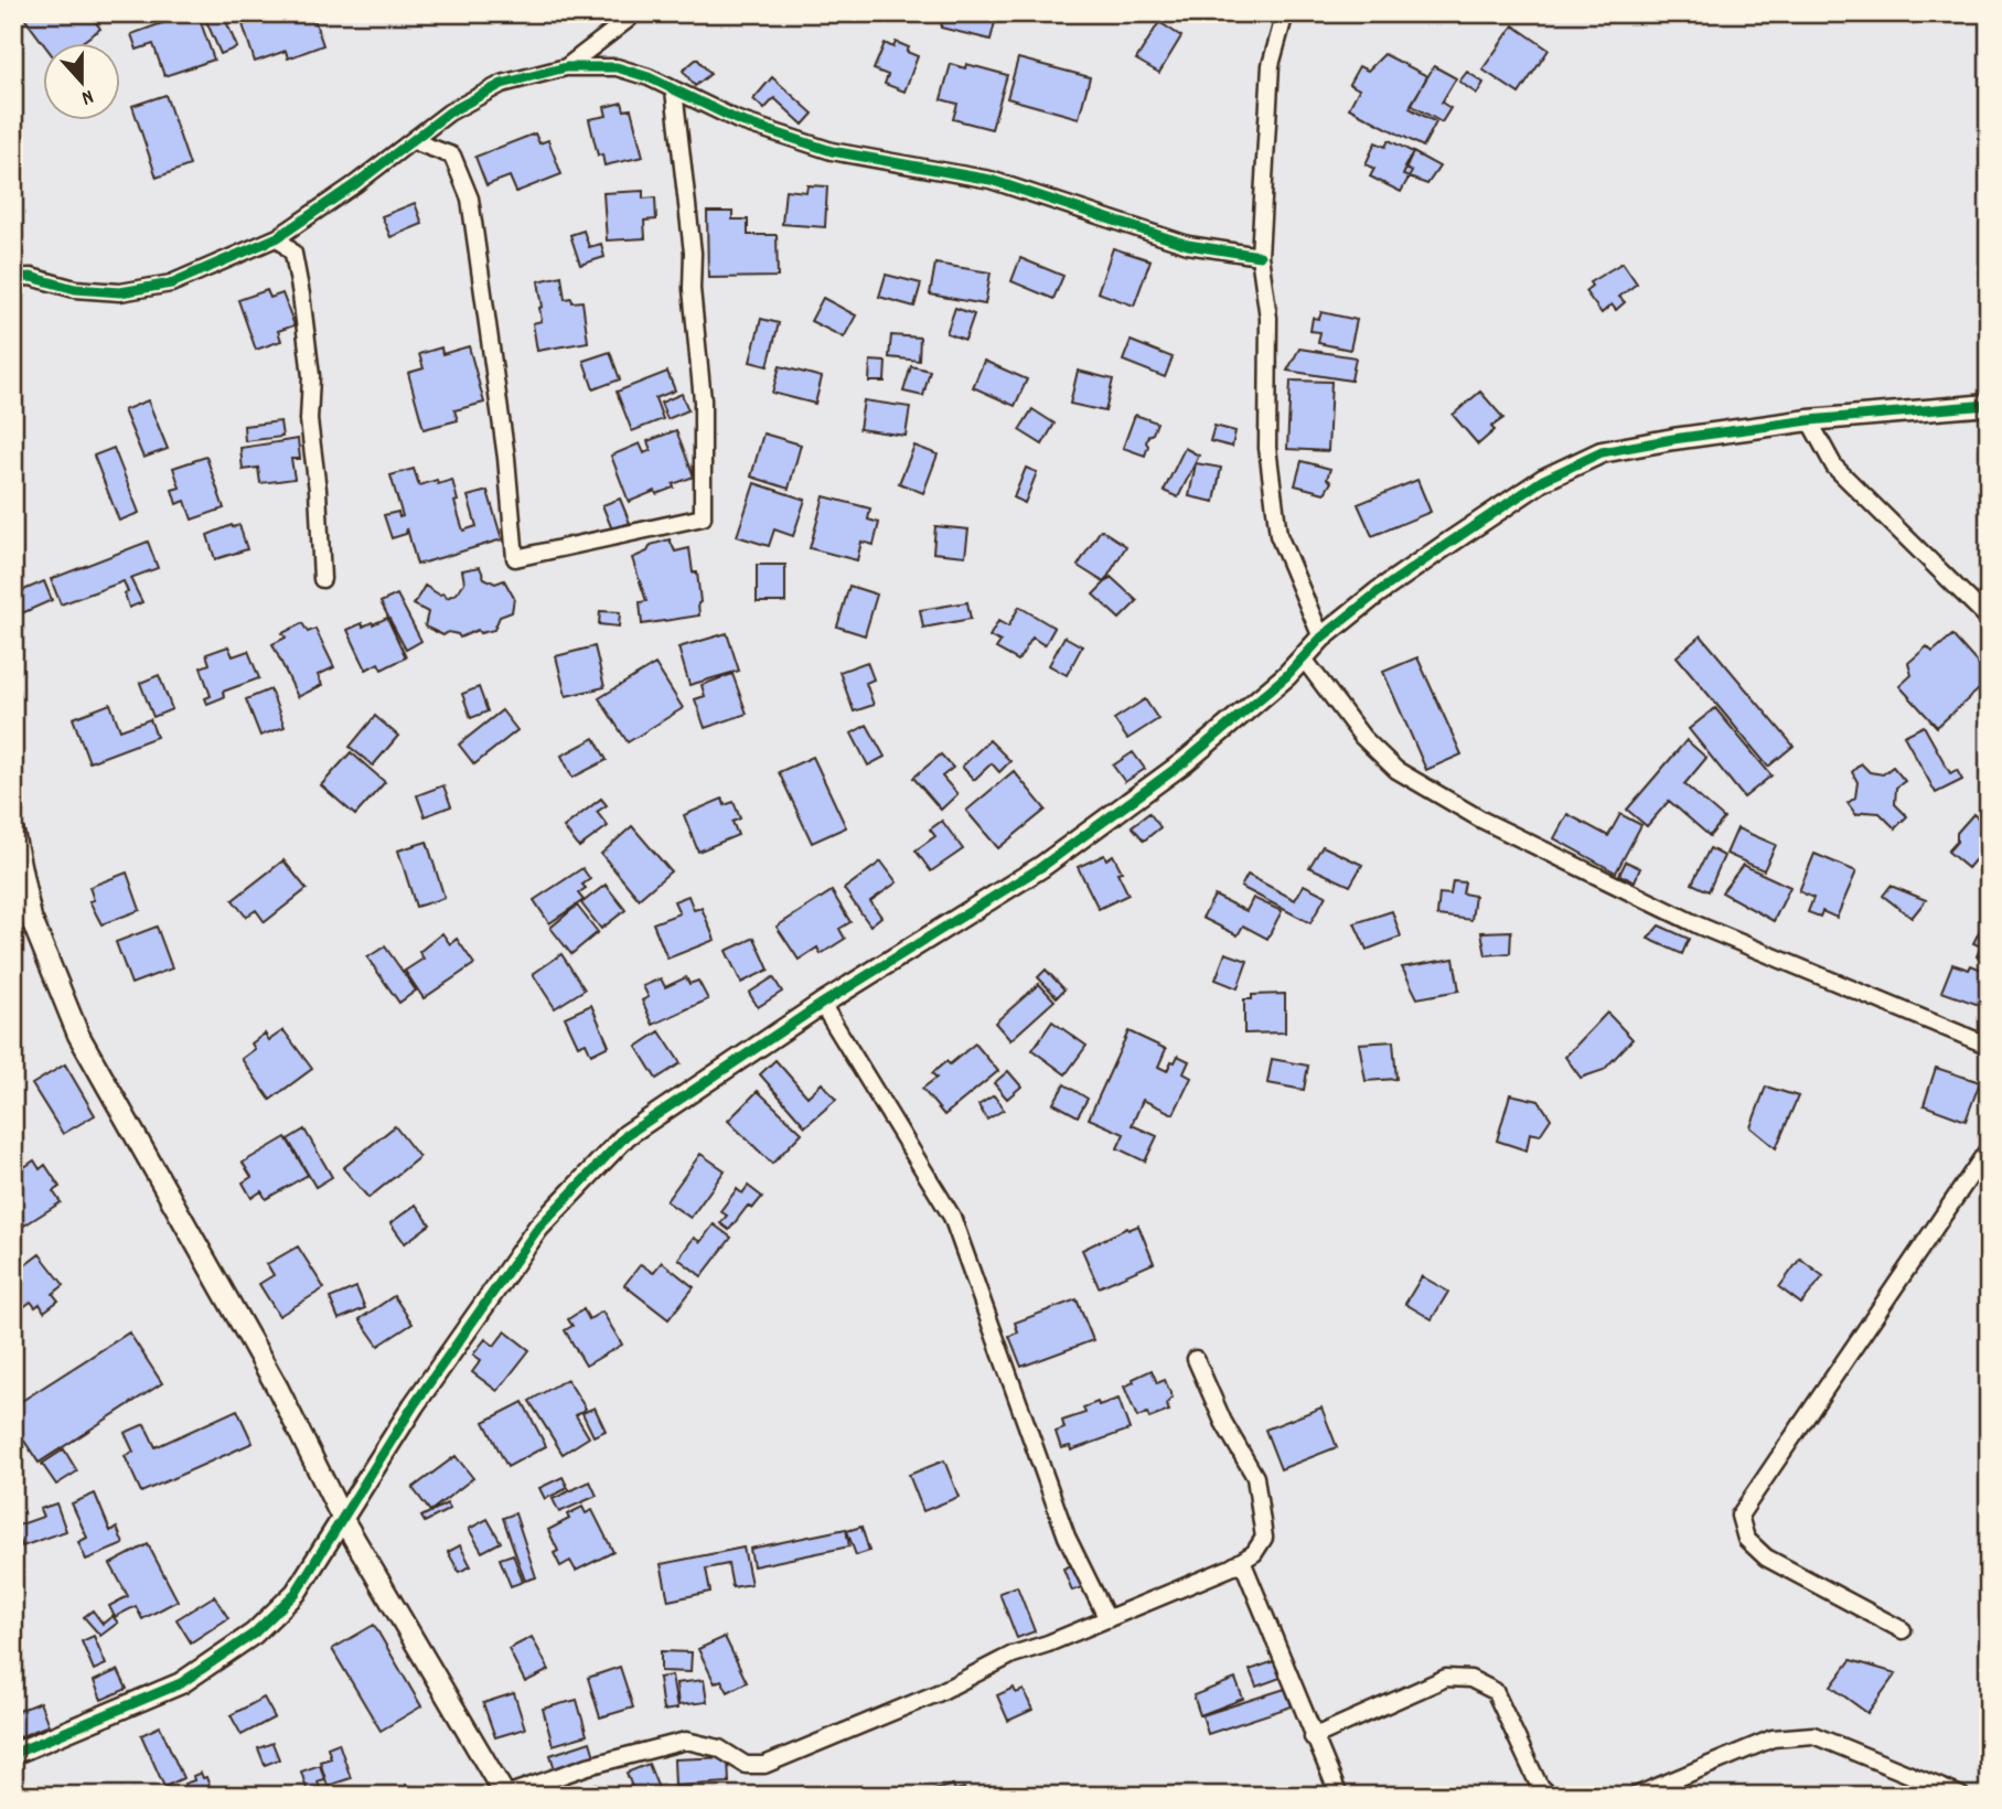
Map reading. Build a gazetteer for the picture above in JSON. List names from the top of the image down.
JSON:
{
  "north": "bottom"
}
